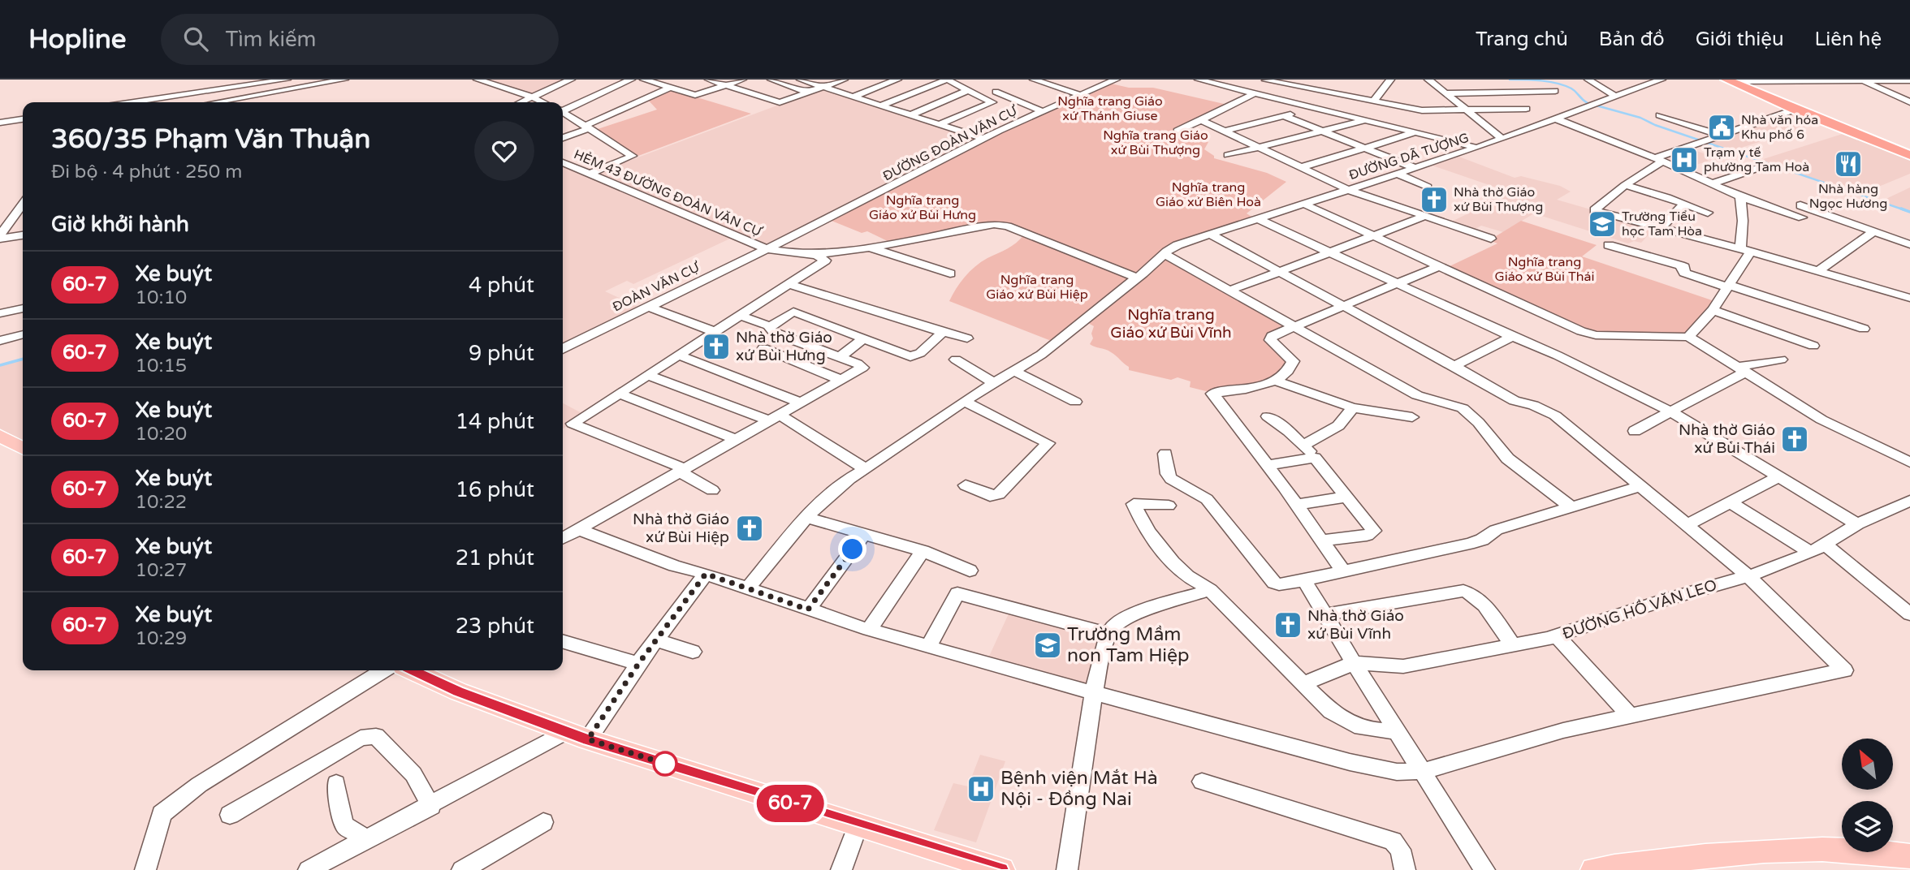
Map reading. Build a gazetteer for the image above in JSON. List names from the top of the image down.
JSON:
{
  "streets": {
    "street": [
      "ĐƯỜNG ĐOÀN VĂN CỰ",
      "ĐƯỜNG DÃ TƯỢNG",
      "HẺM 43 ĐƯỜNG ĐOÀN VĂN CỰ",
      "ĐOÀN VĂN CỰ",
      "ĐƯỜNG HỒ VĂN LEO"
    ]
  },
  "crossings": [
    ["ĐƯỜNG ĐOÀN VĂN CỰ", "HẺM 43 ĐƯỜNG ĐOÀN VĂN CỰ"],
    ["ĐƯỜNG ĐOÀN VĂN CỰ", "ĐOÀN VĂN CỰ"],
    ["ĐƯỜNG DÃ TƯỢNG", "HẺM 43 ĐƯỜNG ĐOÀN VĂN CỰ"],
    ["HẺM 43 ĐƯỜNG ĐOÀN VĂN CỰ", "ĐOÀN VĂN CỰ"]
  ],
  "parks": [
    "Nghĩa trang Giáo xứ Thánh Giuse",
    "Nghĩa trang Giáo xứ Bùi Thượng",
    "Nghĩa trang Giáo xứ Biên Hoà",
    "Nghĩa trang Giáo xứ Bùi Hưng",
    "Nghĩa trang Giáo xứ Bùi Thái",
    "Nghĩa trang Giáo xứ Bùi Hiệp",
    "Nghĩa trang Giáo xứ Bùi Vĩnh"
  ],
  "places": {
    "public building": ["Nhà văn hóa Khu phố 6"],
    "hospital": ["Trạm y tế phường Tam Hoà", "Bệnh viện Mắt Hà Nội - Đồng Nai"],
    "restaurant": ["Nhà hàng Ngọc Hương"],
    "church": [
      "Nhà thờ Giáo xứ Bùi Thượng",
      "Nhà thờ Giáo xứ Bùi Hưng",
      "Nhà thờ Giáo xứ Bùi Thái",
      "Nhà thờ Giáo xứ Bùi Hiệp",
      "Nhà thờ Giáo xứ Bùi Vĩnh"
    ],
    "school or university": ["Trường Tiểu học Tam Hòa", "Trường Mầm non Tam Hiệp"]
  },
  "lines": ["bus line 60-7"],
  "north": "top left",
  "page": {
    "header": "Hopline",
    "search": "Tìm kiếm",
    "nav": [
      "Trang chủ",
      "Bản đồ",
      "Giới thiệu",
      "Liên hệ"
    ],
    "on_map": "60-7",
    "heading": [
      ["360/35 Phạm Văn Thuận", "Đi bộ · 4 phút · 250 m"],
      "Giờ khởi hành"
    ],
    "list": [
      {
        "mark": "60-7",
        "name": "Xe buýt",
        "note": "10:10",
        "value": "4 phút"
      },
      {
        "mark": "60-7",
        "name": "Xe buýt",
        "note": "10:15",
        "value": "9 phút"
      },
      {
        "mark": "60-7",
        "name": "Xe buýt",
        "note": "10:20",
        "value": "14 phút"
      },
      {
        "mark": "60-7",
        "name": "Xe buýt",
        "note": "10:22",
        "value": "16 phút"
      },
      {
        "mark": "60-7",
        "name": "Xe buýt",
        "note": "10:27",
        "value": "21 phút"
      },
      {
        "mark": "60-7",
        "name": "Xe buýt",
        "note": "10:29",
        "value": "23 phút"
      }
    ]
  }
}
